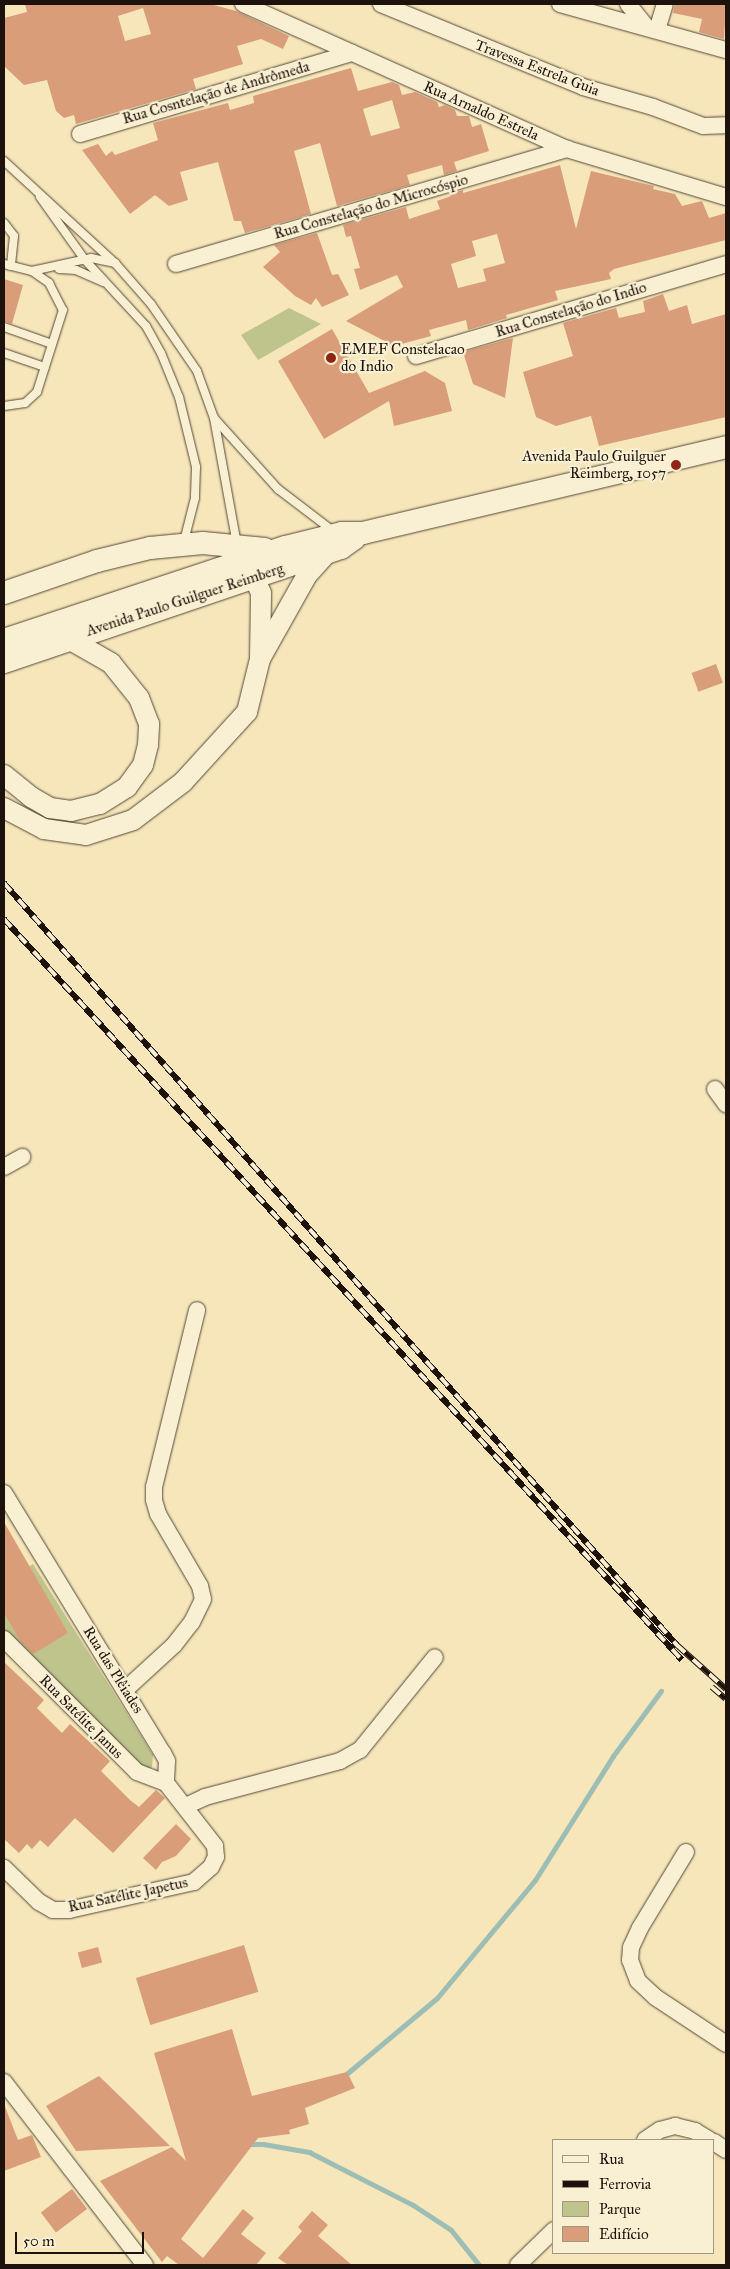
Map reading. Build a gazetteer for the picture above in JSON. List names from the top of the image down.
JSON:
{
  "streets": {
    "main road": ["Avenida Paulo Guilguer Reimberg"],
    "street": [
      "Travessa Estrela Guia",
      "Rua Cosntelação de Andrômeda",
      "Rua Arnaldo Estrela",
      "Rua Constelação do Microcóspio",
      "Rua Constelação do Indio",
      "Rua das Plêiades",
      "Rua Satélite Janus",
      "Rua Satélite Japetus"
    ]
  },
  "crossings": [
    ["Rua Cosntelação de Andrômeda", "Rua Arnaldo Estrela"],
    ["Rua Arnaldo Estrela", "Rua Constelação do Microcóspio"],
    ["Rua das Plêiades", "Rua Satélite Janus"]
  ],
  "places": ["EMEF Constelacao do Indio", "Avenida Paulo Guilguer Reimberg, 1057"],
  "legend": [
    "Rua",
    "Ferrovia",
    "Parque",
    "Edifício"
  ],
  "scale_bar": "50 m"
}
